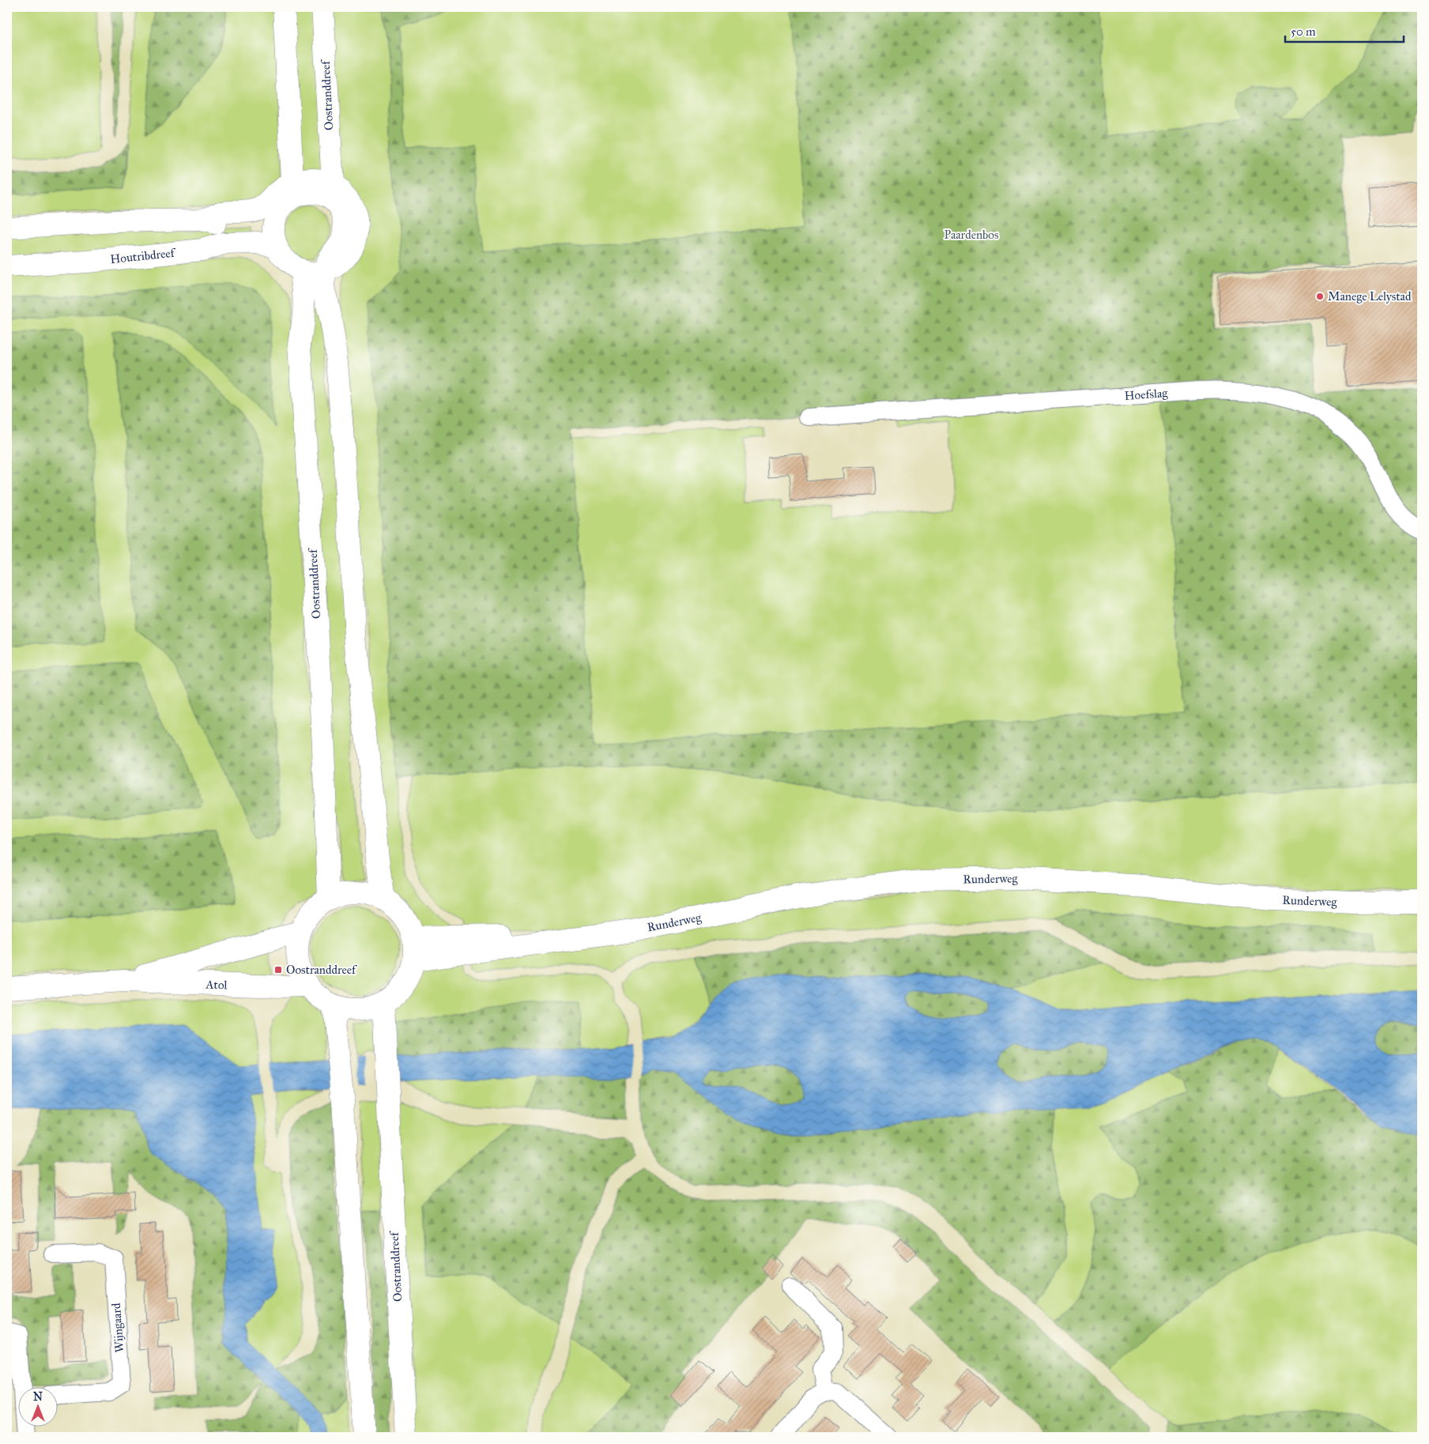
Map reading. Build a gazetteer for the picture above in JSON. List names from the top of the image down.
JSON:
{
  "streets": {
    "main road": [
      "Oostranddreef",
      "Houtribdreef",
      "Runderweg",
      "Atol"
    ],
    "street": ["Hoefslag", "Wijngaard"]
  },
  "crossings": [
    ["Oostranddreef", "Houtribdreef"],
    ["Oostranddreef", "Runderweg"],
    ["Oostranddreef", "Atol"],
    ["Runderweg", "Atol"]
  ],
  "parks": ["Paardenbos"],
  "places": {
    "other": ["Manege Lelystad"],
    "transit": ["Oostranddreef"]
  },
  "scale_bar": "50 m",
  "north": "top"
}
